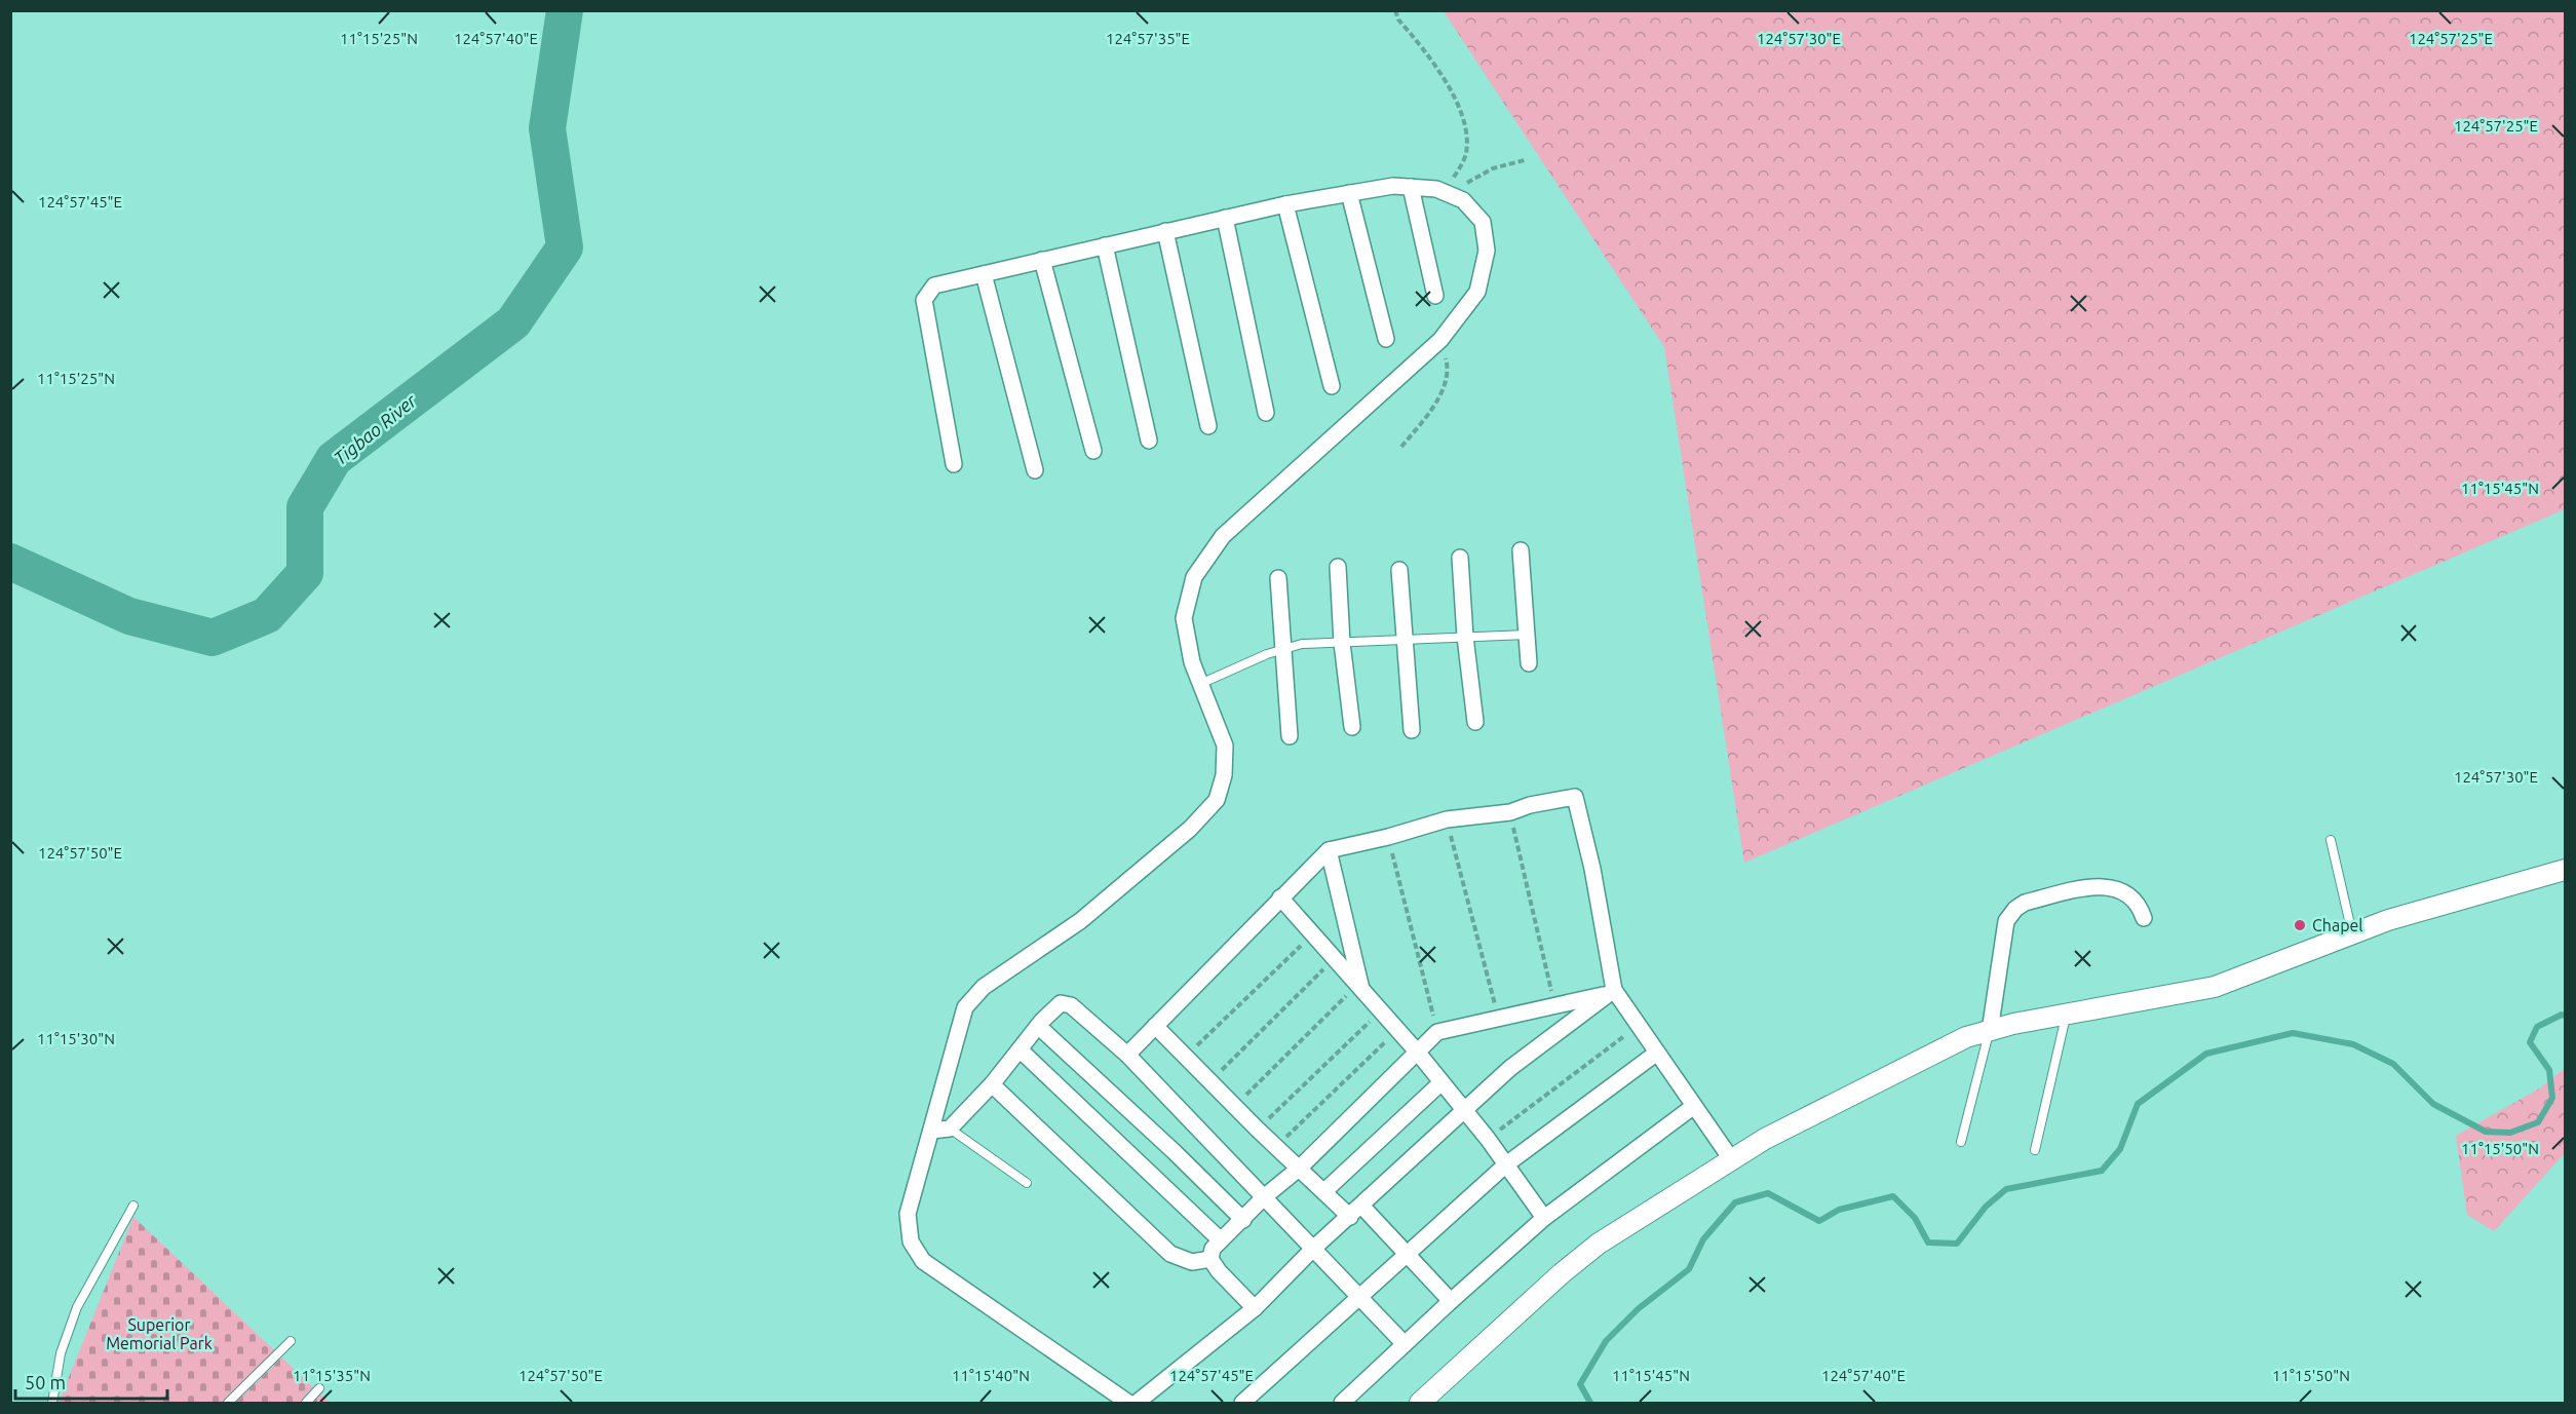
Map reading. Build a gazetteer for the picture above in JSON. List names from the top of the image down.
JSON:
{
  "water": ["Tigbao River"],
  "parks": ["Superior Memorial Park"],
  "places": ["Chapel"],
  "scale_bar": "50 m",
  "coordinates": [
    "11°15'25\"N",
    "124°57'40\"E",
    "124°57'35\"E",
    "124°57'30\"E",
    "124°57'25\"E",
    "124°57'45\"E",
    "11°15'45\"N",
    "124°57'50\"E",
    "11°15'30\"N",
    "11°15'50\"N",
    "11°15'35\"N",
    "11°15'40\"N"
  ]
}
